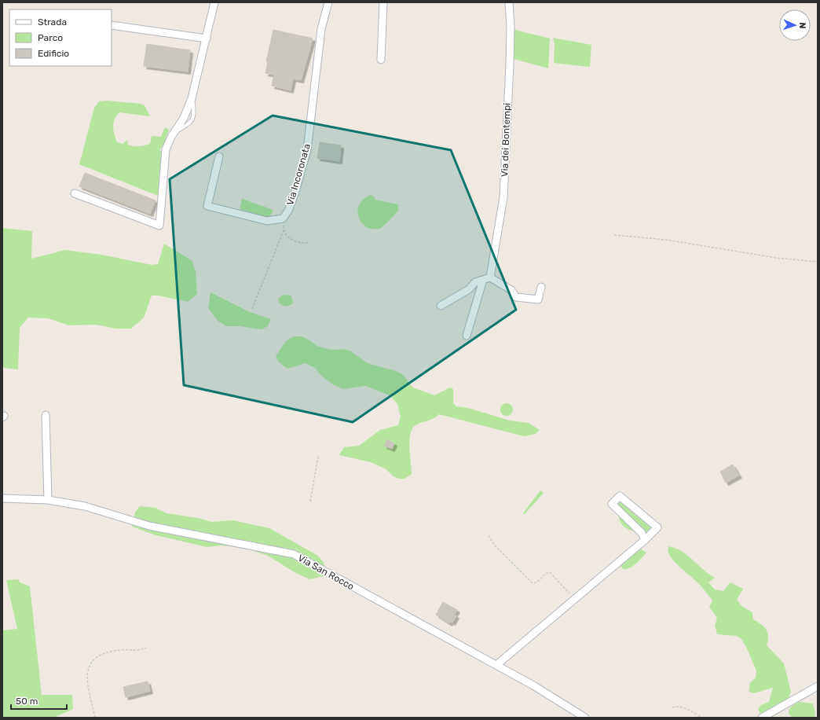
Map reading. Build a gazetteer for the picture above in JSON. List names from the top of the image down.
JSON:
{
  "streets": {
    "street": ["Via dei Bontempi", "Via Incoronata", "Via San Rocco"]
  },
  "legend": ["Strada", "Parco", "Edificio"],
  "scale_bar": "50 m",
  "north": "right"
}
